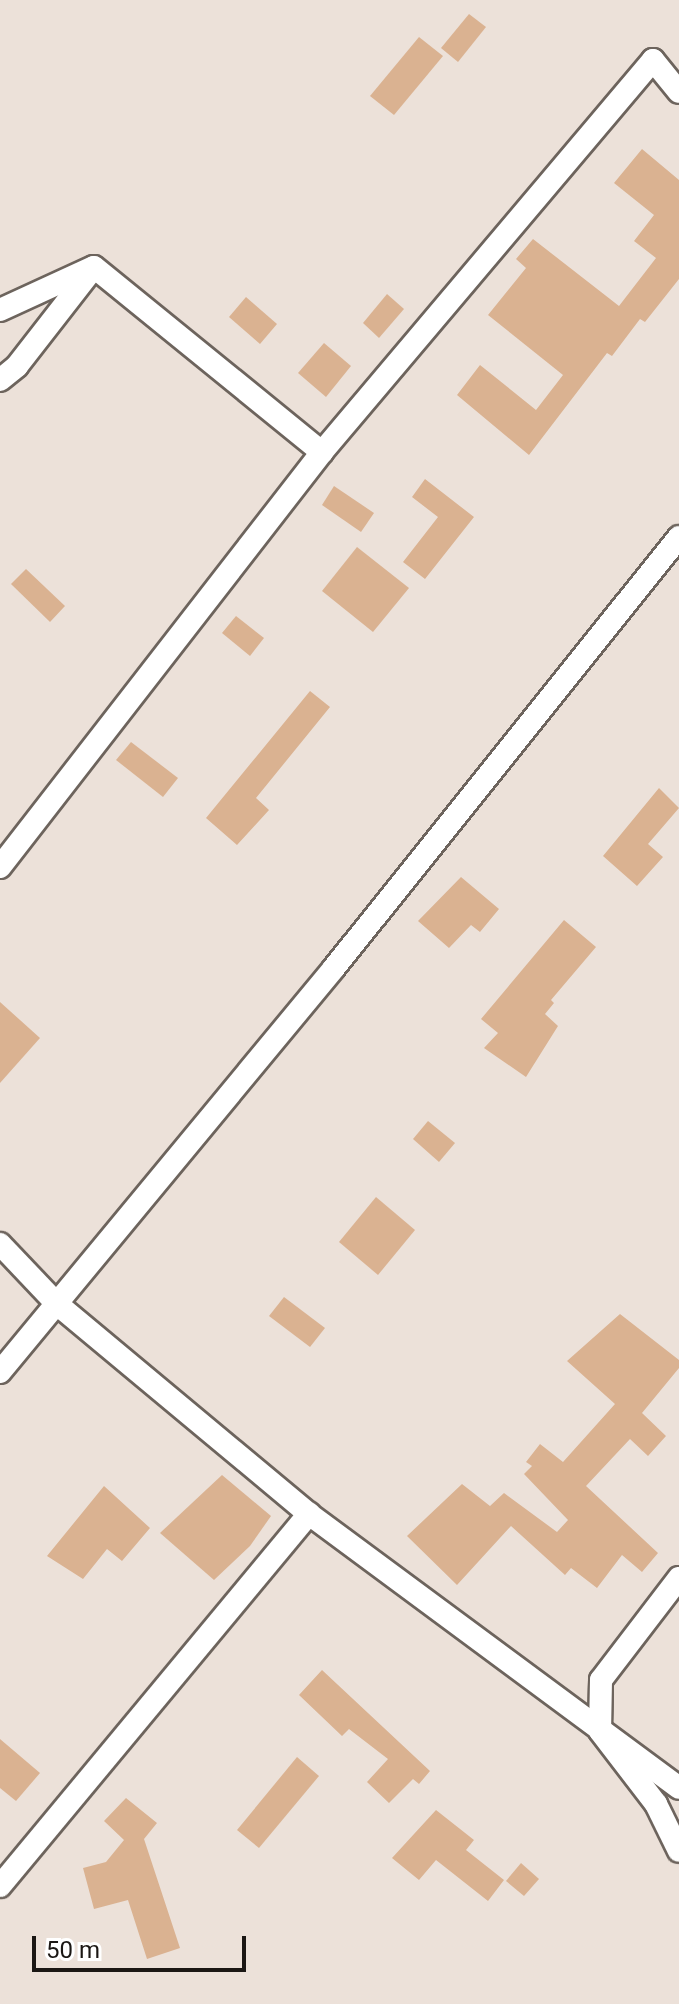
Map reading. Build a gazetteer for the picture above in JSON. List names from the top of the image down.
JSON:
{
  "scale_bar": "50 m"
}
